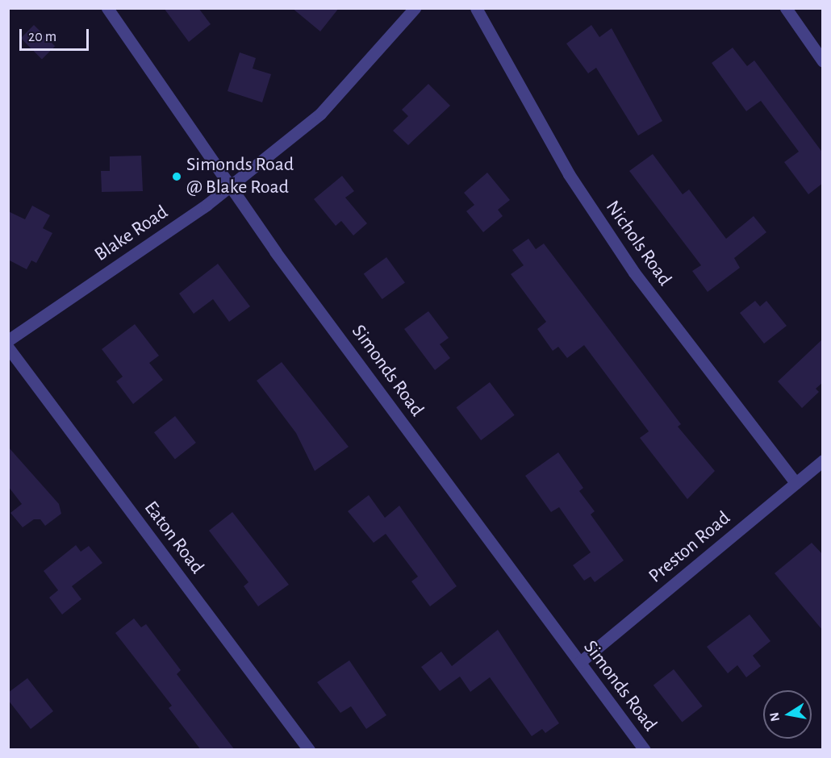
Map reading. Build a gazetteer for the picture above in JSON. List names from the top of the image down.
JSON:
{
  "streets": {
    "street": [
      "Blake Road",
      "Nichols Road",
      "Simonds Road",
      "Eaton Road",
      "Preston Road"
    ]
  },
  "crossings": [
    ["Blake Road", "Simonds Road"],
    ["Nichols Road", "Preston Road"],
    ["Simonds Road", "Preston Road"]
  ],
  "places": ["Simonds Road @ Blake Road"],
  "scale_bar": "20 m",
  "north": "left"
}
